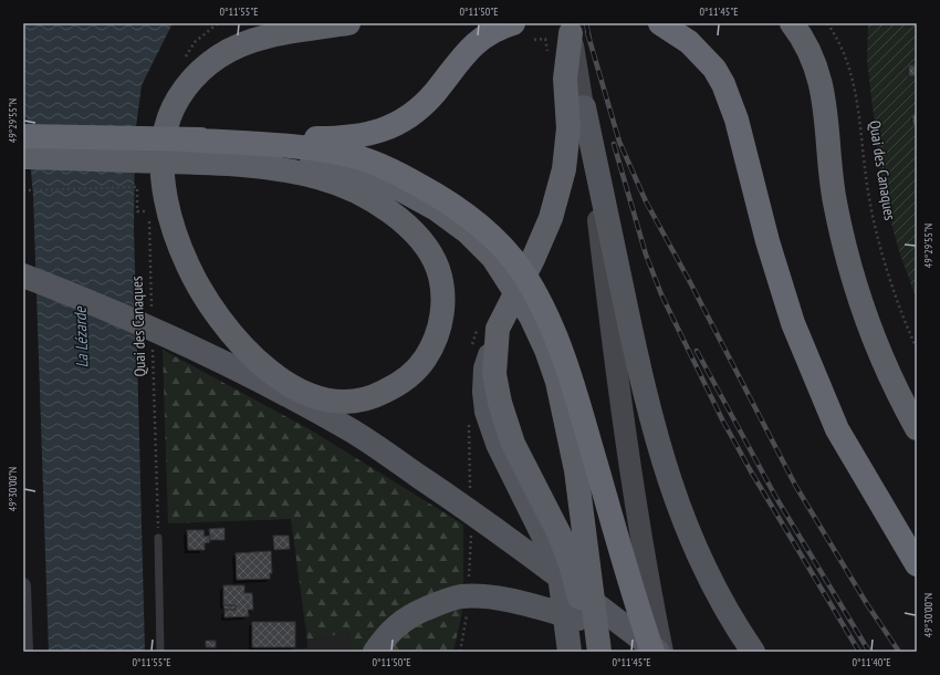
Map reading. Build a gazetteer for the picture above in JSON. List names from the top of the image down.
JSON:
{
  "streets": {
    "path": ["Quai des Canaques"]
  },
  "water": ["La Lézarde"],
  "coordinates": [
    "0°11'55\"E",
    "0°11'50\"E",
    "0°11'45\"E",
    "49°29'55\"N",
    "49°30'00\"N",
    "0°11'40\"E"
  ]
}
